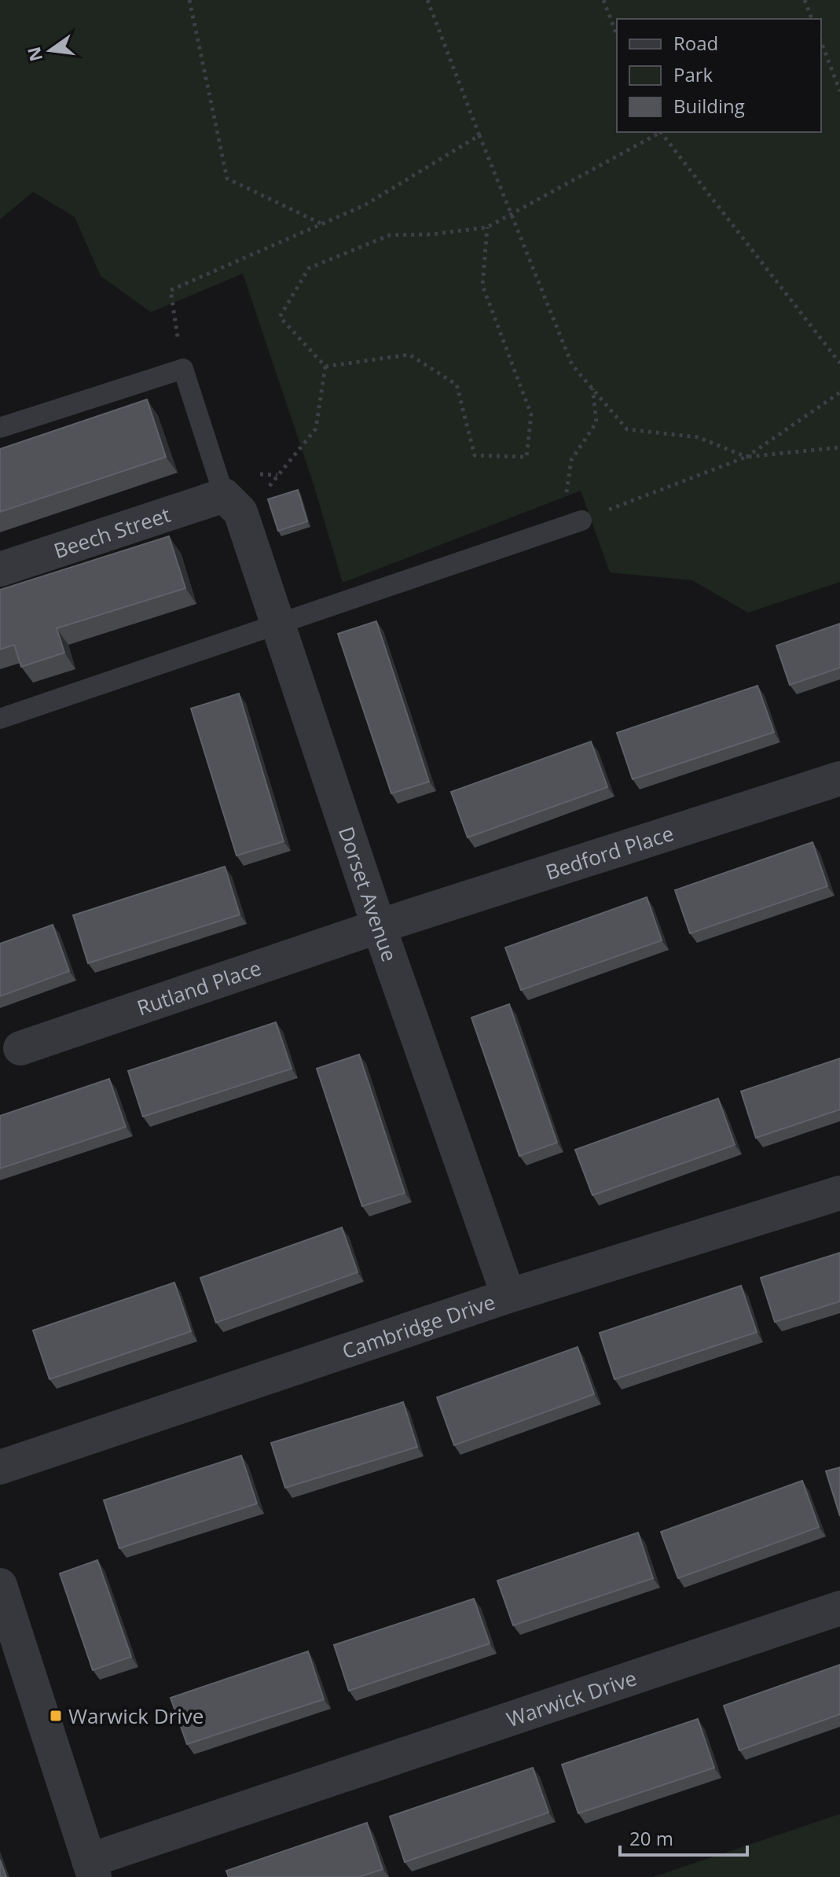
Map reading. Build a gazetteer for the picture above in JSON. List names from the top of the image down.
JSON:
{
  "streets": {
    "street": [
      "Beech Street",
      "Bedford Place",
      "Dorset Avenue",
      "Rutland Place",
      "Cambridge Drive",
      "Warwick Drive"
    ]
  },
  "crossings": [
    ["Beech Street", "Dorset Avenue"],
    ["Bedford Place", "Dorset Avenue"],
    ["Bedford Place", "Rutland Place"],
    ["Dorset Avenue", "Rutland Place"],
    ["Dorset Avenue", "Cambridge Drive"]
  ],
  "places": {
    "transit": ["Warwick Drive"]
  },
  "legend": ["Road", "Park", "Building"],
  "scale_bar": "20 m",
  "north": "left"
}
